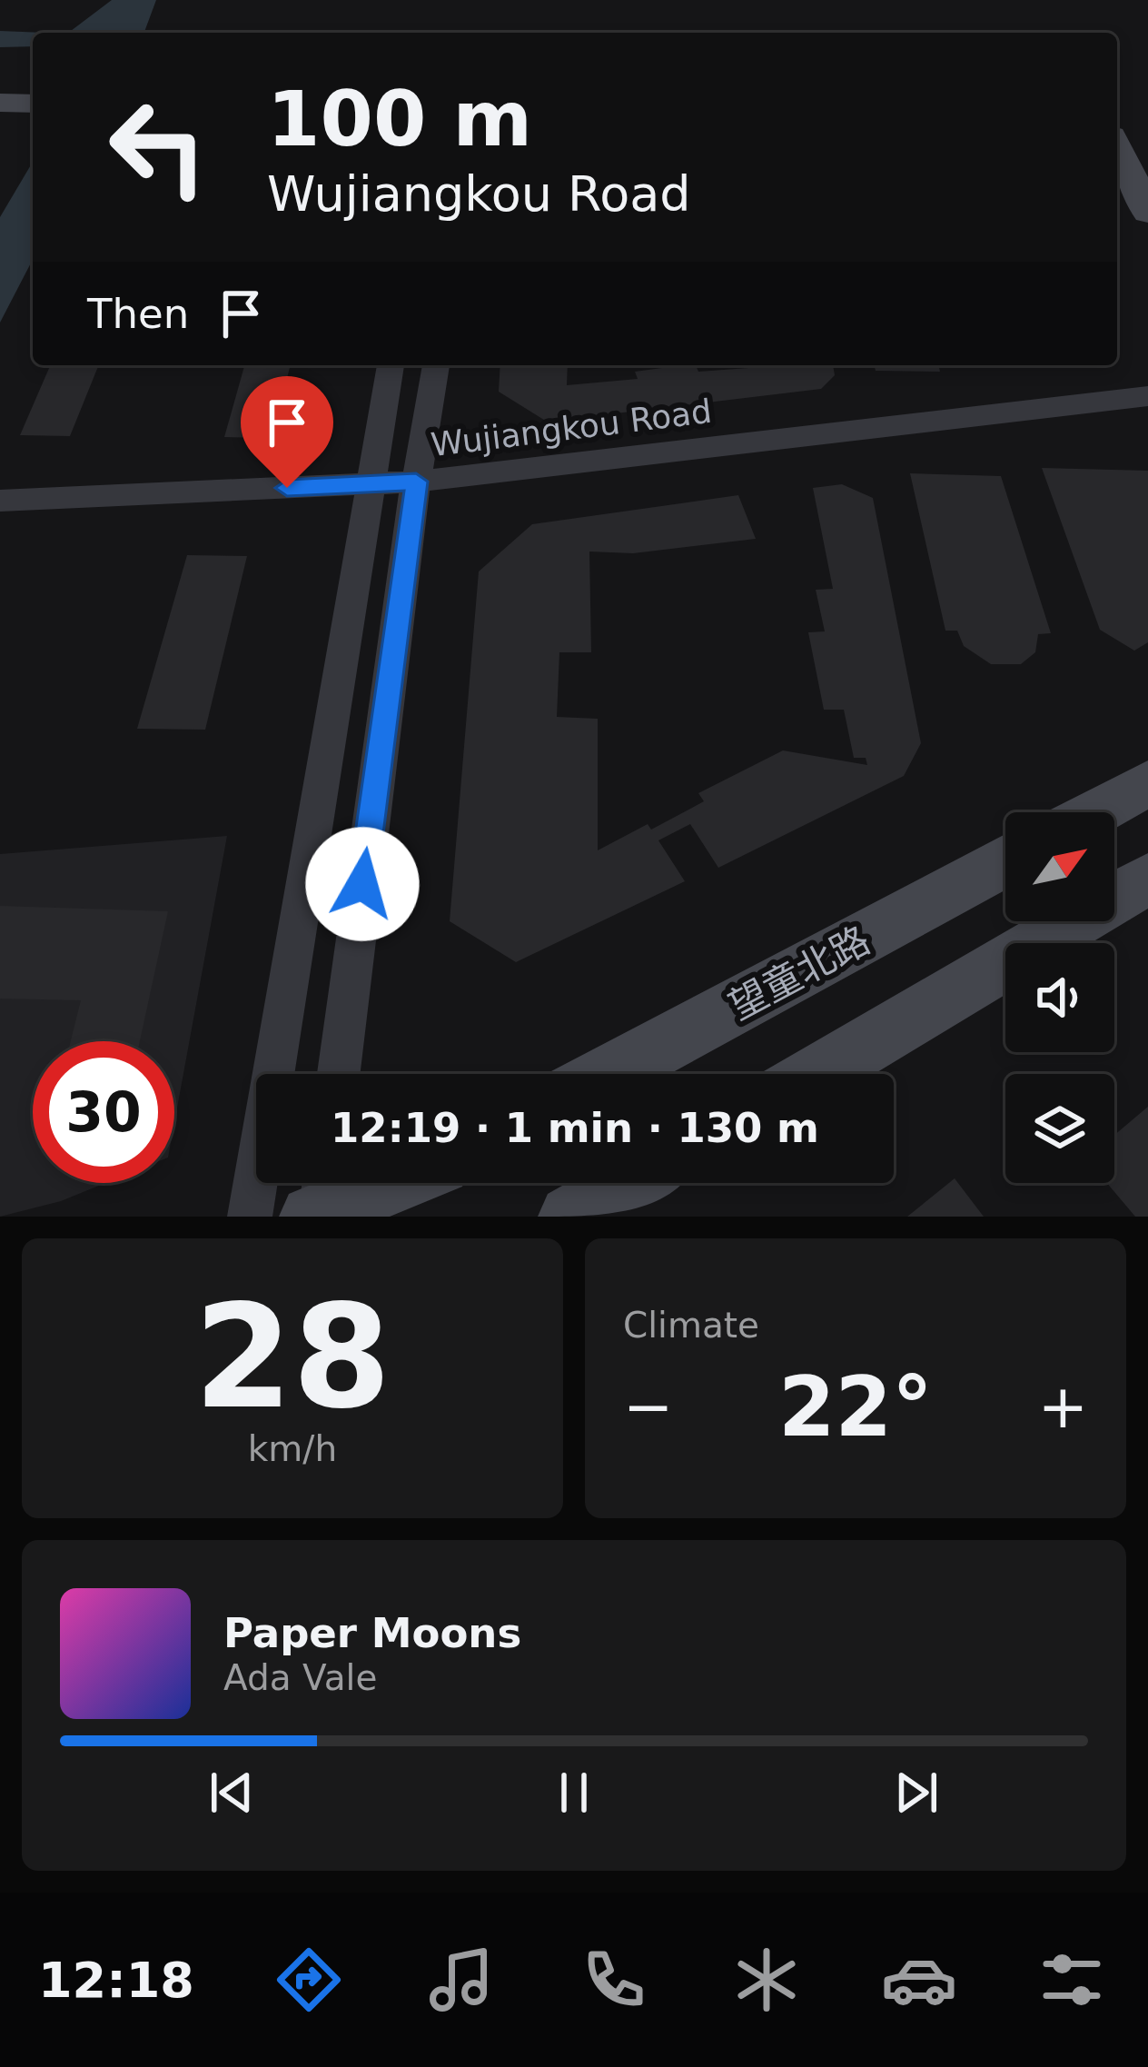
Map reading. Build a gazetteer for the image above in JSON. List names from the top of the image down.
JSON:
{
  "streets": {
    "main road": ["望童北路"],
    "street": ["Wujiangkou Road"]
  },
  "north": "top right",
  "page": {
    "turn": ["100 m", "Wujiangkou Road"],
    "then": "Then",
    "limit": "30",
    "trip": "12:19 · 1 min · 130 m",
    "tile": [
      ["28", "km/h"],
      "Climate"
    ],
    "heat": ["−", "22°", "+"],
    "song": ["Paper Moons", "Ada Vale"],
    "tabs": "12:18"
  }
}
